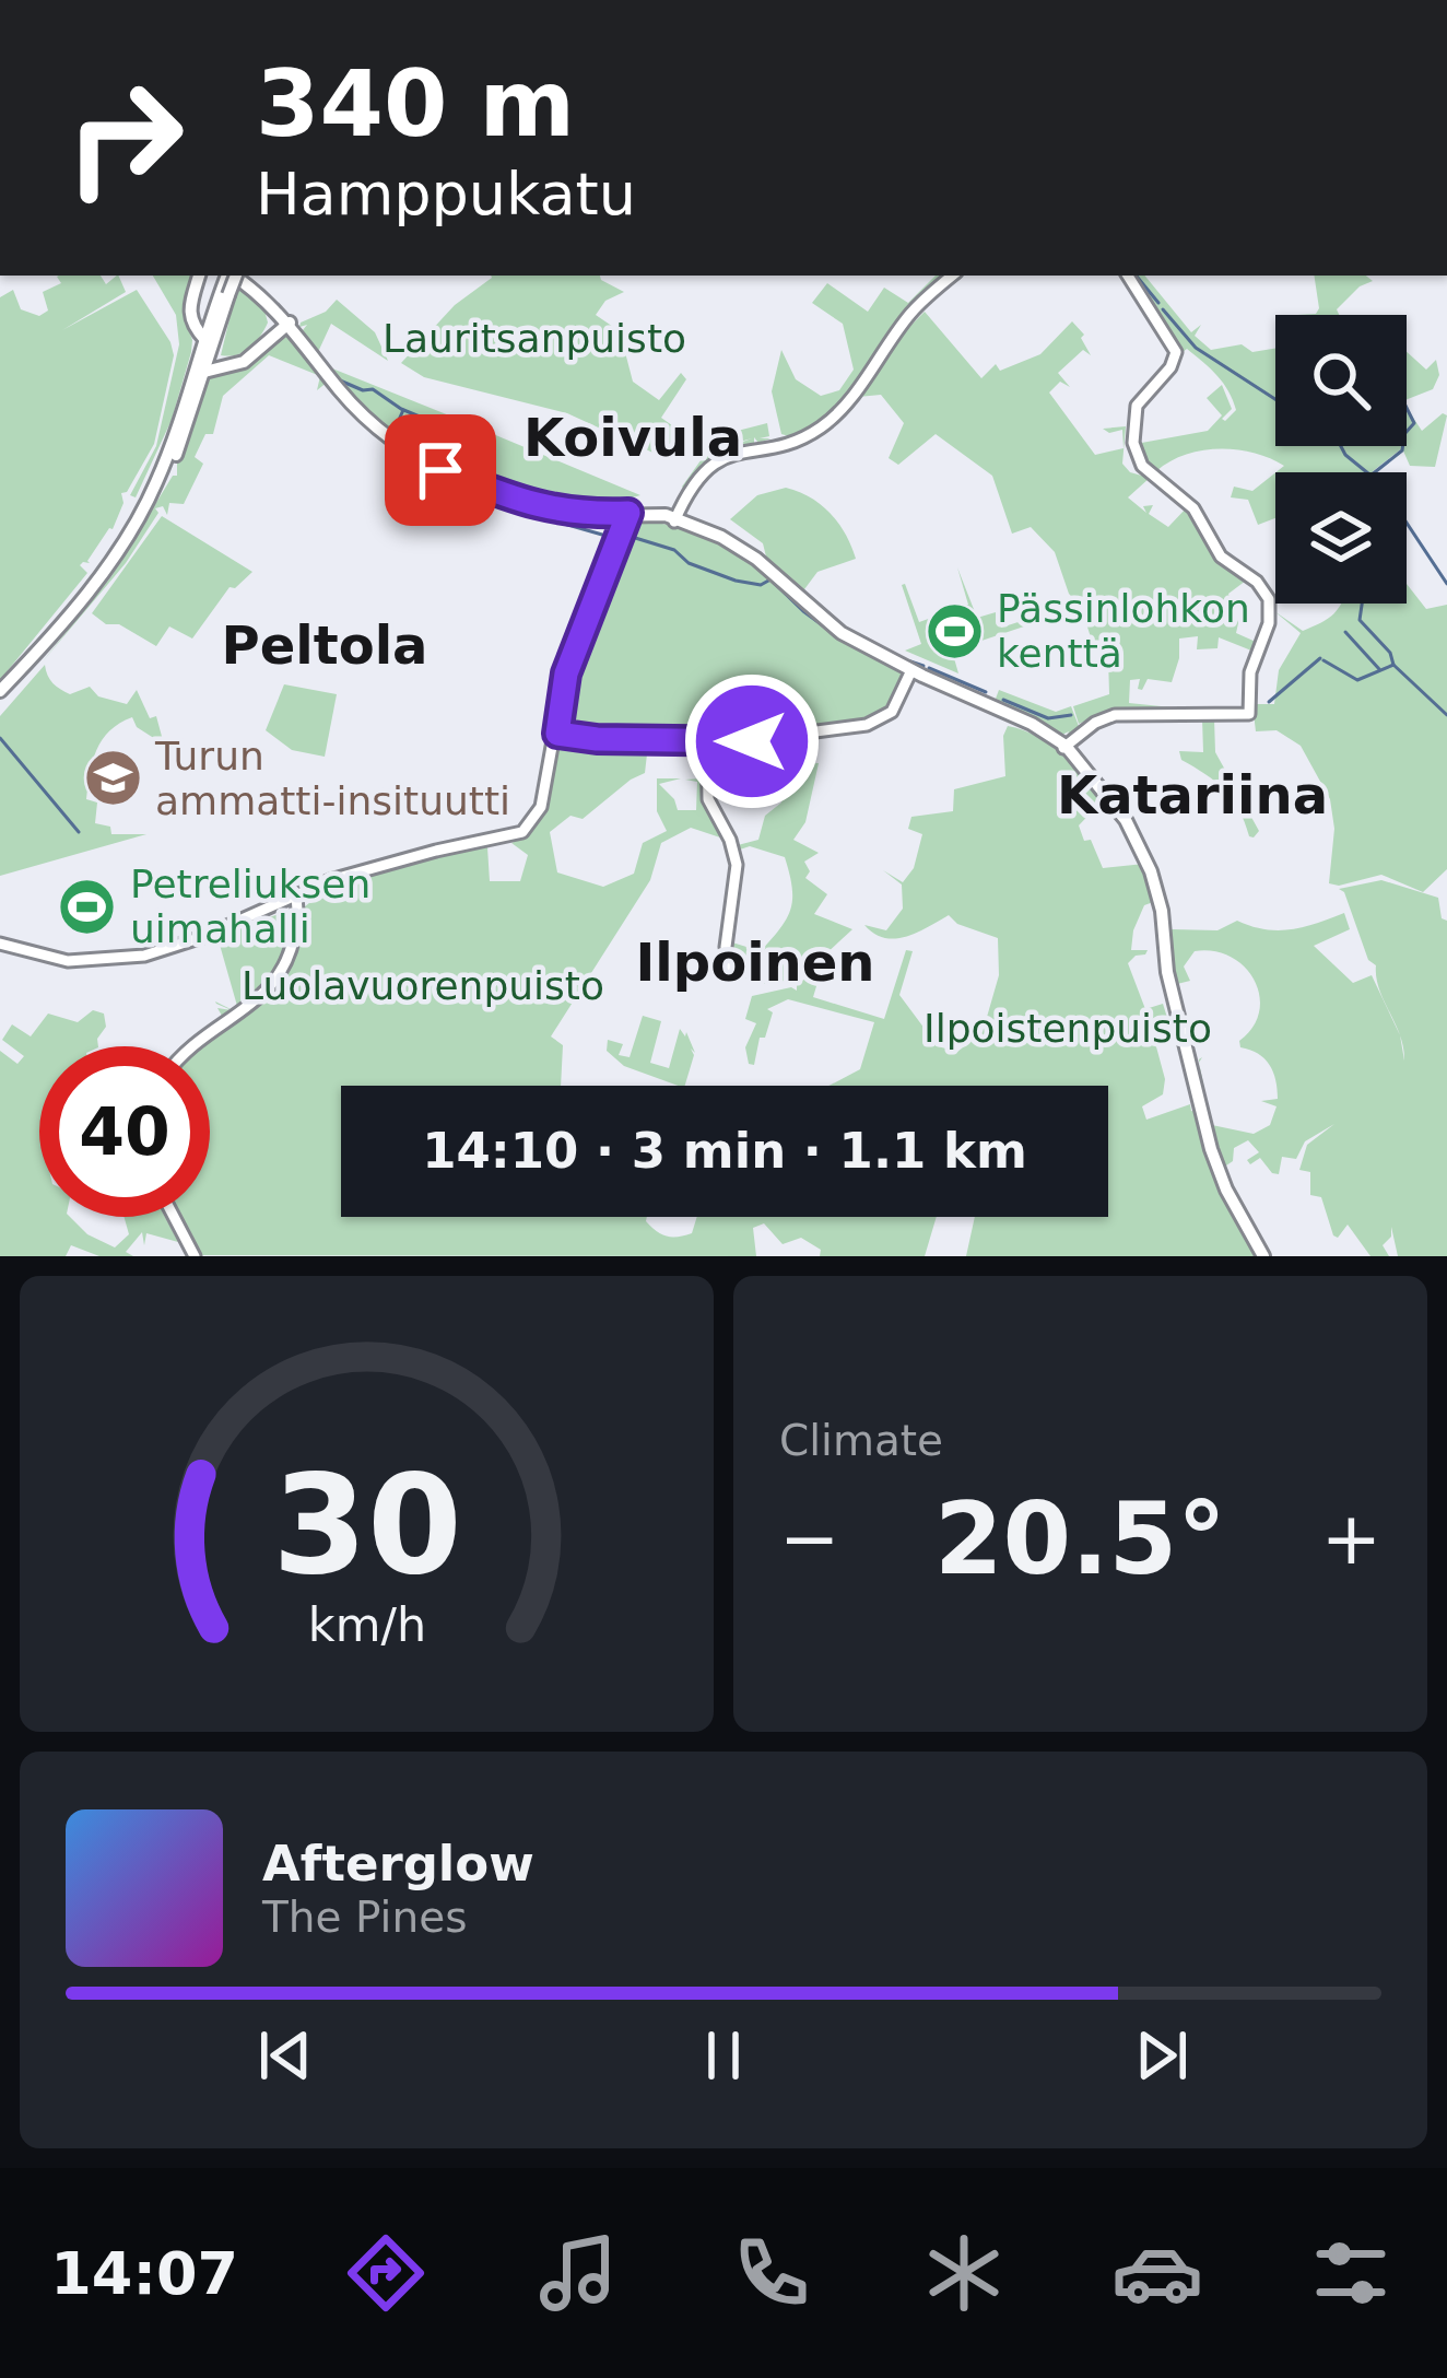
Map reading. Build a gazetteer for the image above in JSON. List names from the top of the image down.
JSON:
{
  "districts": [
    "Koivula",
    "Peltola",
    "Katariina",
    "Ilpoinen"
  ],
  "parks": ["Lauritsanpuisto", "Luolavuorenpuisto", "Ilpoistenpuisto"],
  "places": {
    "sports": ["Pässinlohkon kenttä", "Petreliuksen uimahalli"],
    "school or university": ["Turun ammatti-insituutti"]
  },
  "page": {
    "turn": ["340 m", "Hamppukatu"],
    "limit": "40",
    "trip": "14:10 · 3 min · 1.1 km",
    "tile": "Climate",
    "heat": ["−", "20.5°", "+"],
    "song": ["Afterglow", "The Pines"],
    "tabs": "14:07",
    "gauge": ["30", "km/h"]
  }
}
